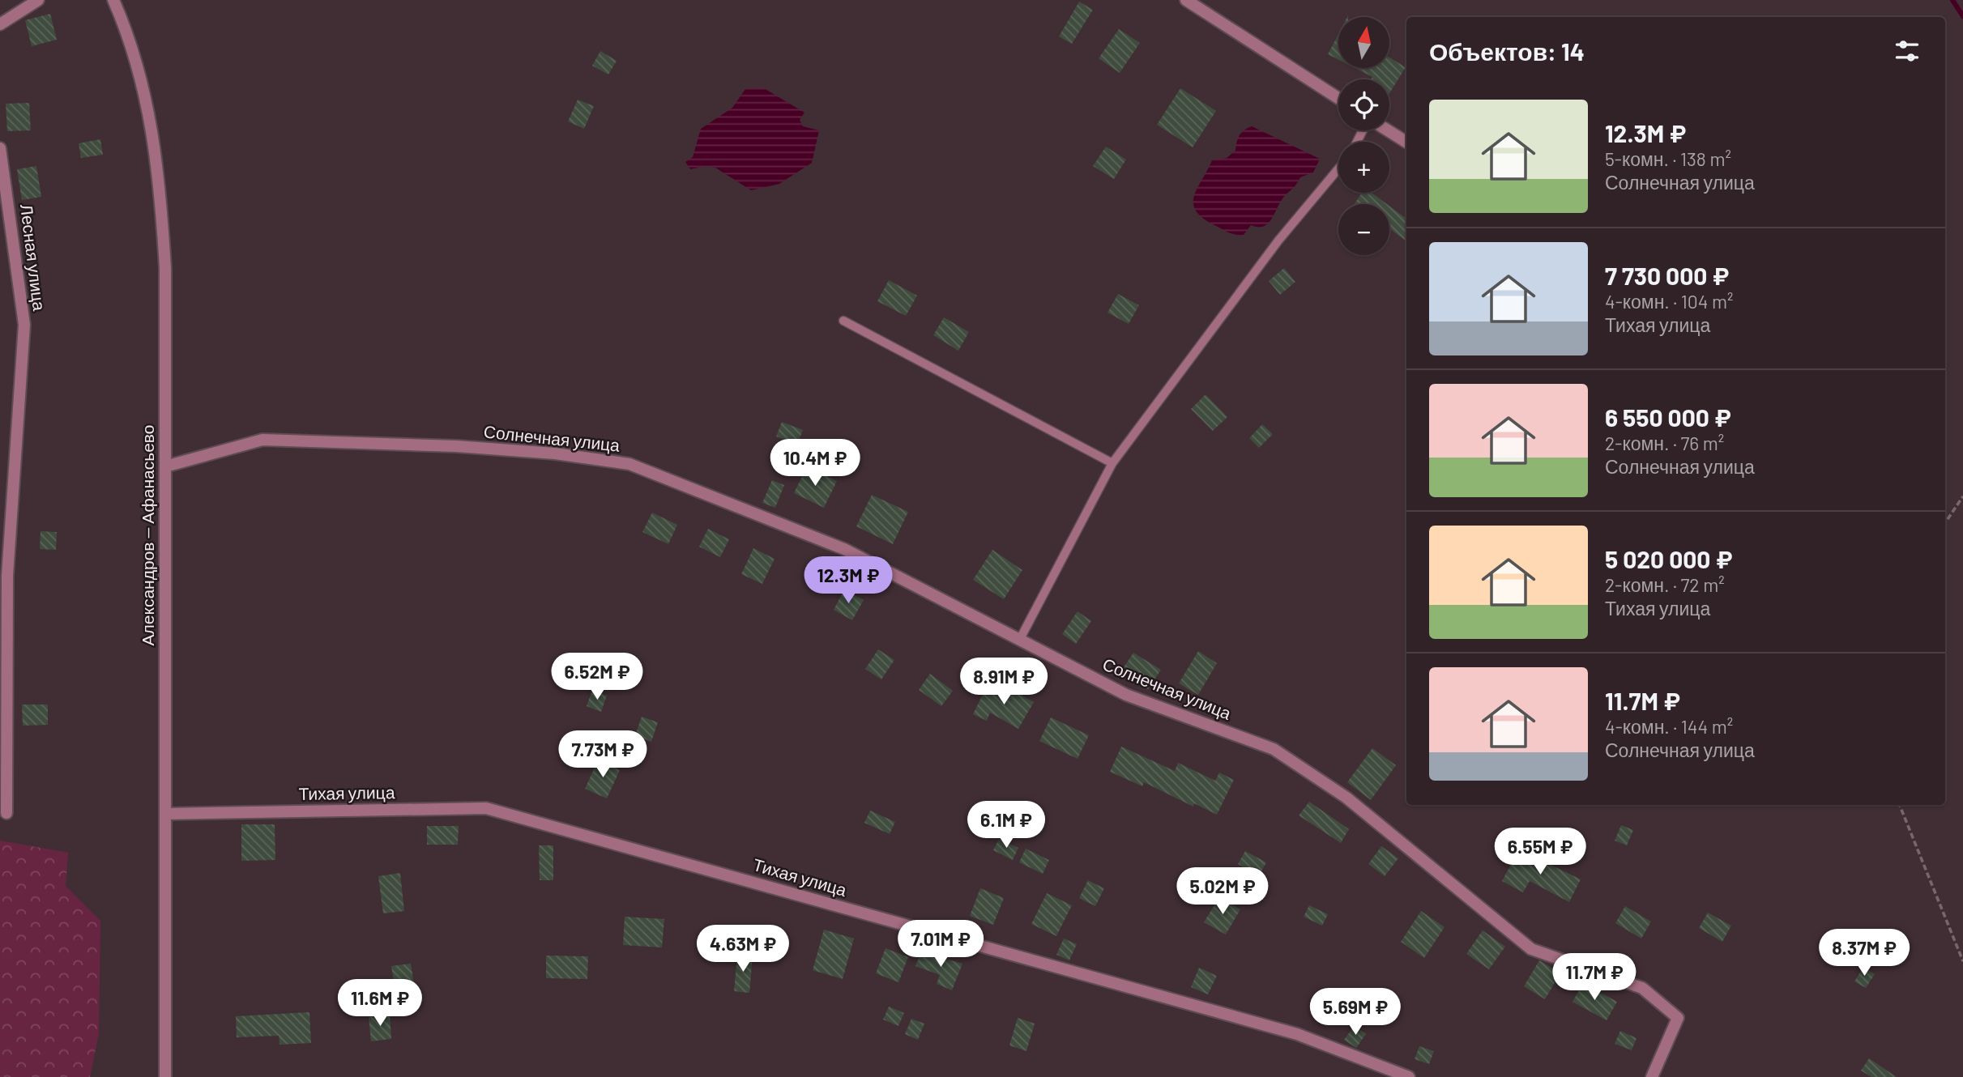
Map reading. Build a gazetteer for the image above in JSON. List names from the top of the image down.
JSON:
{
  "streets": {
    "street": [
      "Лесная улица",
      "Солнечная улица",
      "Александров — Афанасьево",
      "Тихая улица"
    ]
  },
  "crossings": [
    ["Солнечная улица", "Александров — Афанасьево"],
    ["Александров — Афанасьево", "Тихая улица"]
  ],
  "north": "top",
  "page": {
    "map_buttons": ["+", "−"],
    "heading": "Объектов: 14",
    "list": [
      {
        "name": "12.3M ₽",
        "note": "5-комн. · 138 m² · Солнечная улица"
      },
      {
        "name": "7 730 000 ₽",
        "note": "4-комн. · 104 m² · Тихая улица"
      },
      {
        "name": "6 550 000 ₽",
        "note": "2-комн. · 76 m² · Солнечная улица"
      },
      {
        "name": "5 020 000 ₽",
        "note": "2-комн. · 72 m² · Тихая улица"
      },
      {
        "name": "11.7M ₽",
        "note": "4-комн. · 144 m² · Солнечная улица"
      }
    ],
    "price": [
      "10.4M ₽",
      "12.3M ₽",
      "6.52M ₽",
      "8.91M ₽",
      "7.73M ₽",
      "6.1M ₽",
      "6.55M ₽",
      "5.02M ₽",
      "7.01M ₽",
      "4.63M ₽",
      "8.37M ₽",
      "11.7M ₽",
      "11.6M ₽",
      "5.69M ₽"
    ]
  }
}
